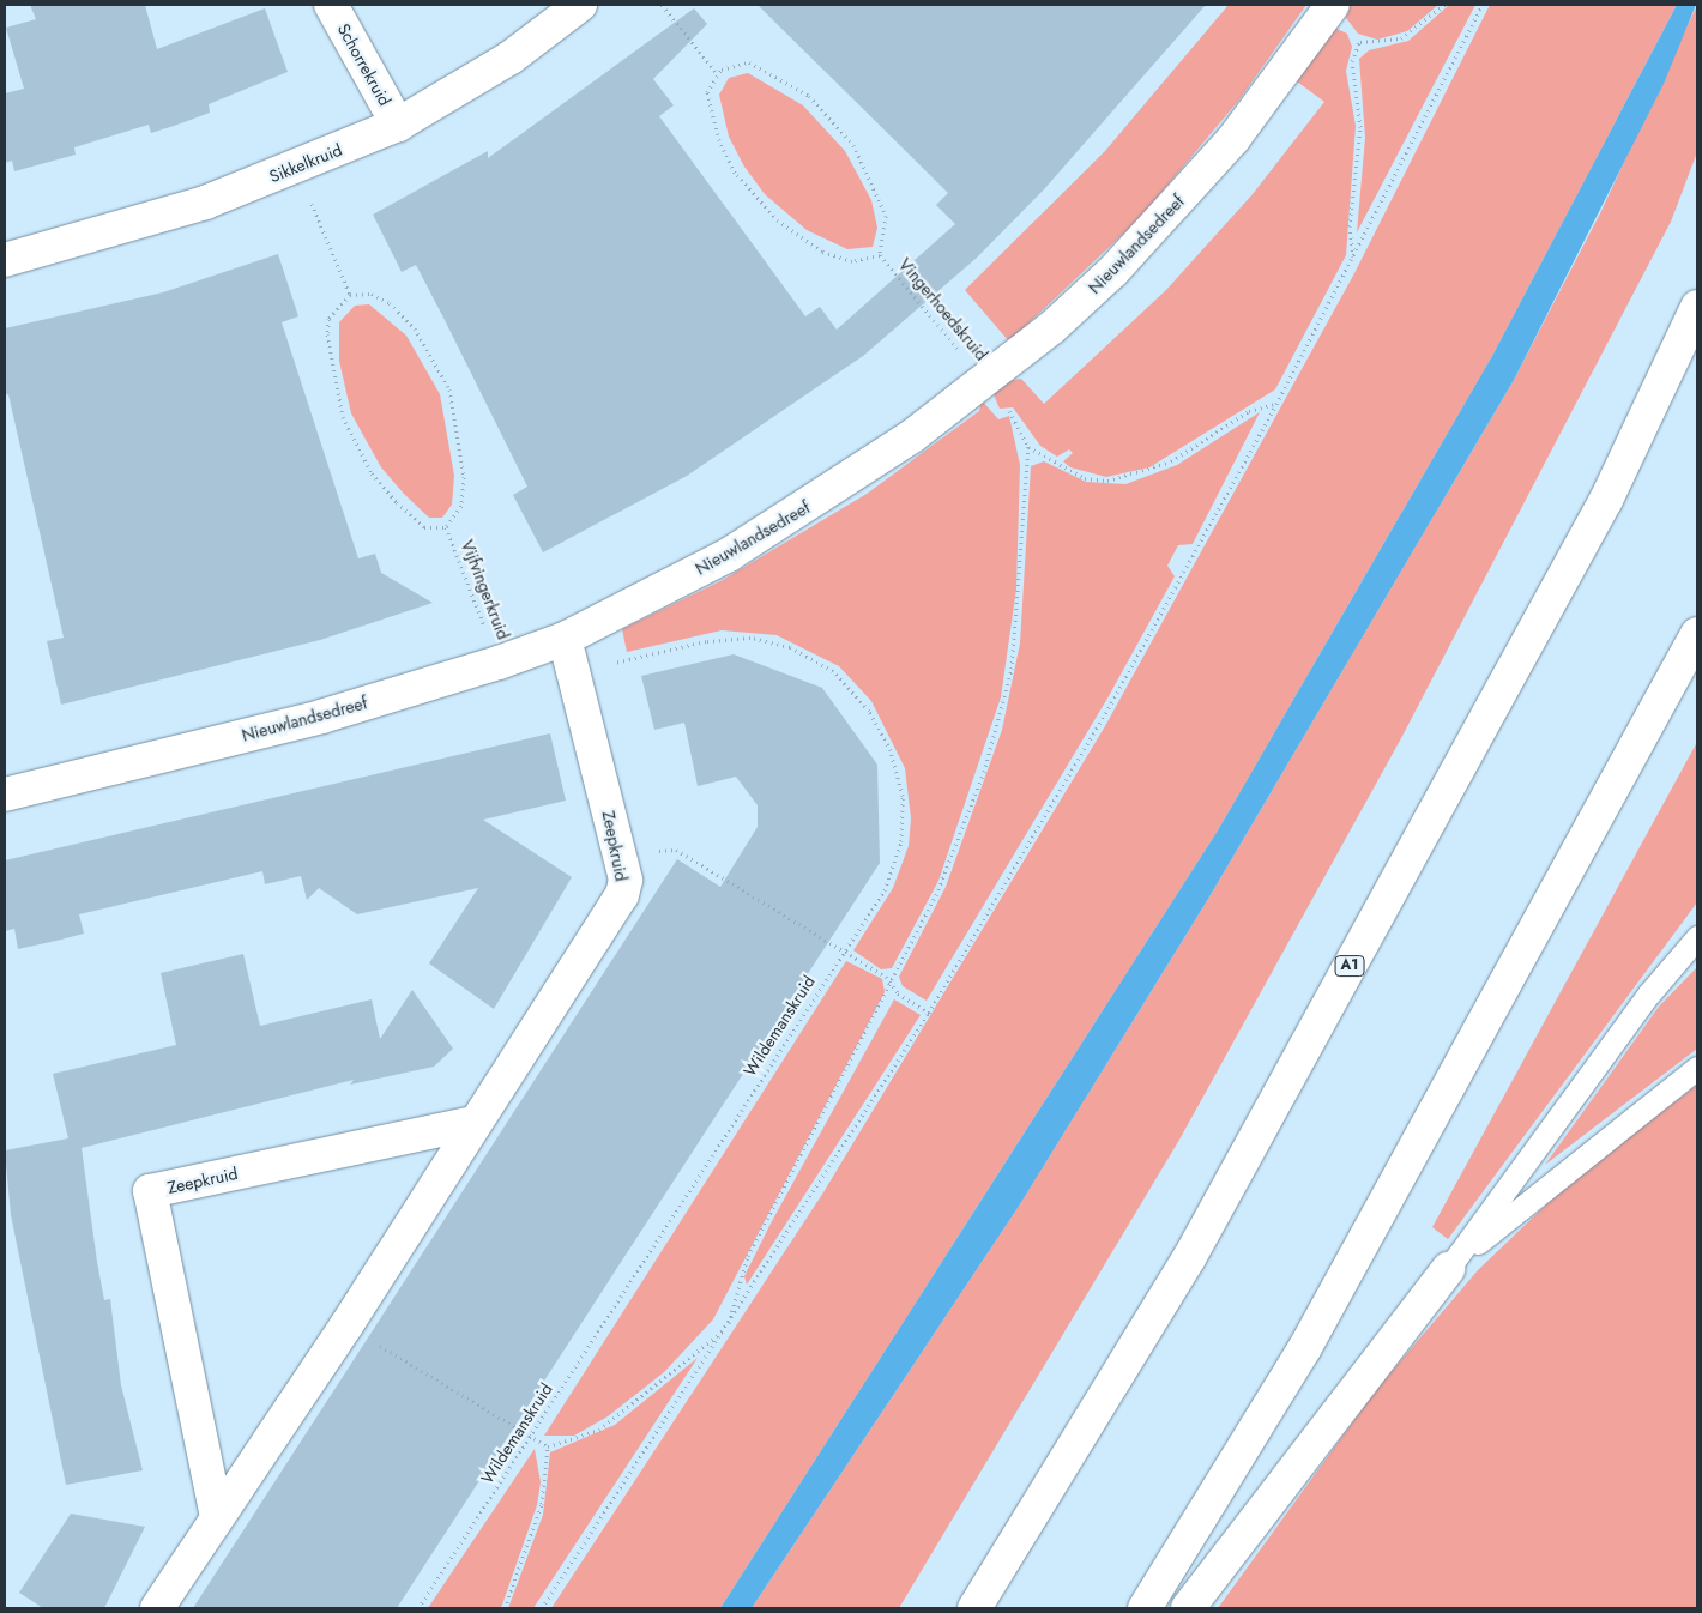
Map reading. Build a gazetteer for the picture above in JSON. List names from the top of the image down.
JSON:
{
  "streets": {
    "main road": [
      "Schorrekruid",
      "Sikkelkruid",
      "Nieuwlandsedreef",
      "Zeepkruid",
      "A1"
    ],
    "path": ["Vingerhoedskruid", "Vijfvingerkruid", "Wildemanskruid"]
  },
  "crossings": [
    ["Schorrekruid", "Sikkelkruid"],
    ["Nieuwlandsedreef", "Vingerhoedskruid"],
    ["Nieuwlandsedreef", "Vijfvingerkruid"],
    ["Nieuwlandsedreef", "Zeepkruid"],
    ["Zeepkruid", "Wildemanskruid"]
  ]
}
